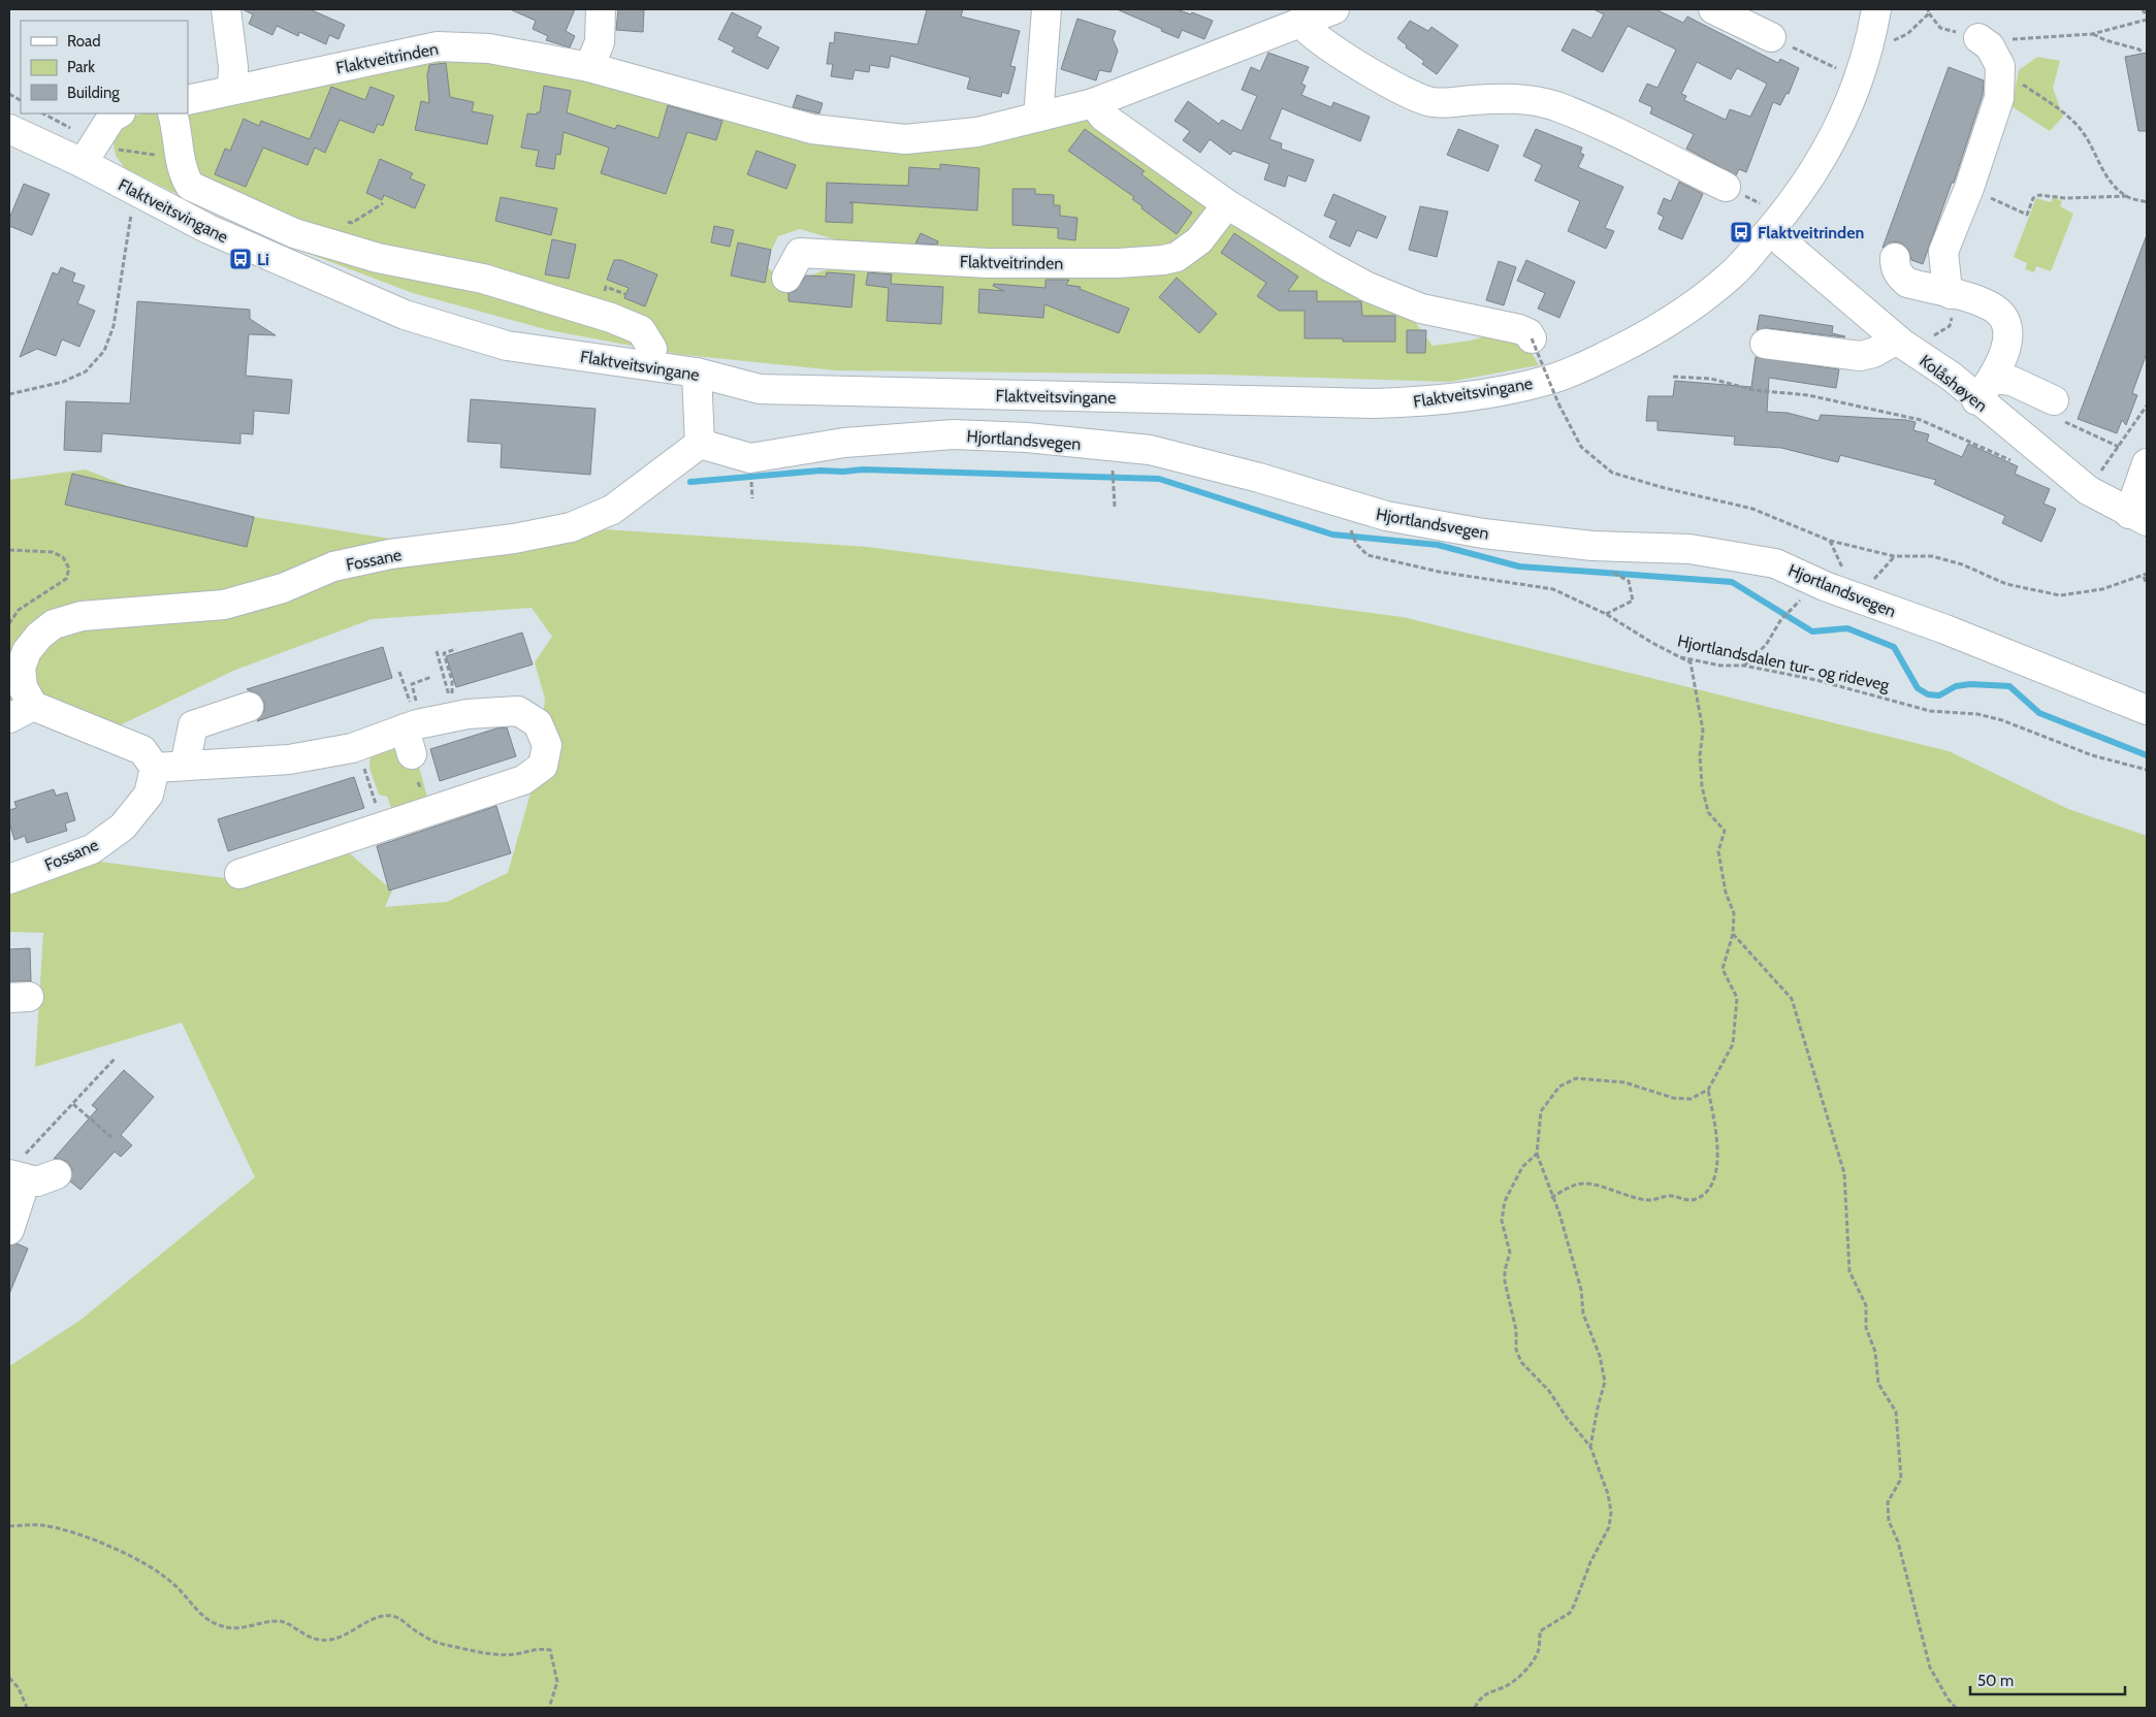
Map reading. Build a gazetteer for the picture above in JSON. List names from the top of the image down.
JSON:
{
  "streets": {
    "street": [
      "Flaktveitrinden",
      "Flaktveitsvingane",
      "Kolåshøyen",
      "Hjortlandsvegen",
      "Fossane"
    ],
    "path": ["Hjortlandsdalen tur- og rideveg"]
  },
  "crossings": [
    ["Flaktveitsvingane", "Kolåshøyen"],
    ["Hjortlandsvegen", "Fossane"]
  ],
  "places": {
    "bus stop": ["Flaktveitrinden", "Li"]
  },
  "legend": ["Road", "Park", "Building"],
  "scale_bar": "50 m"
}
